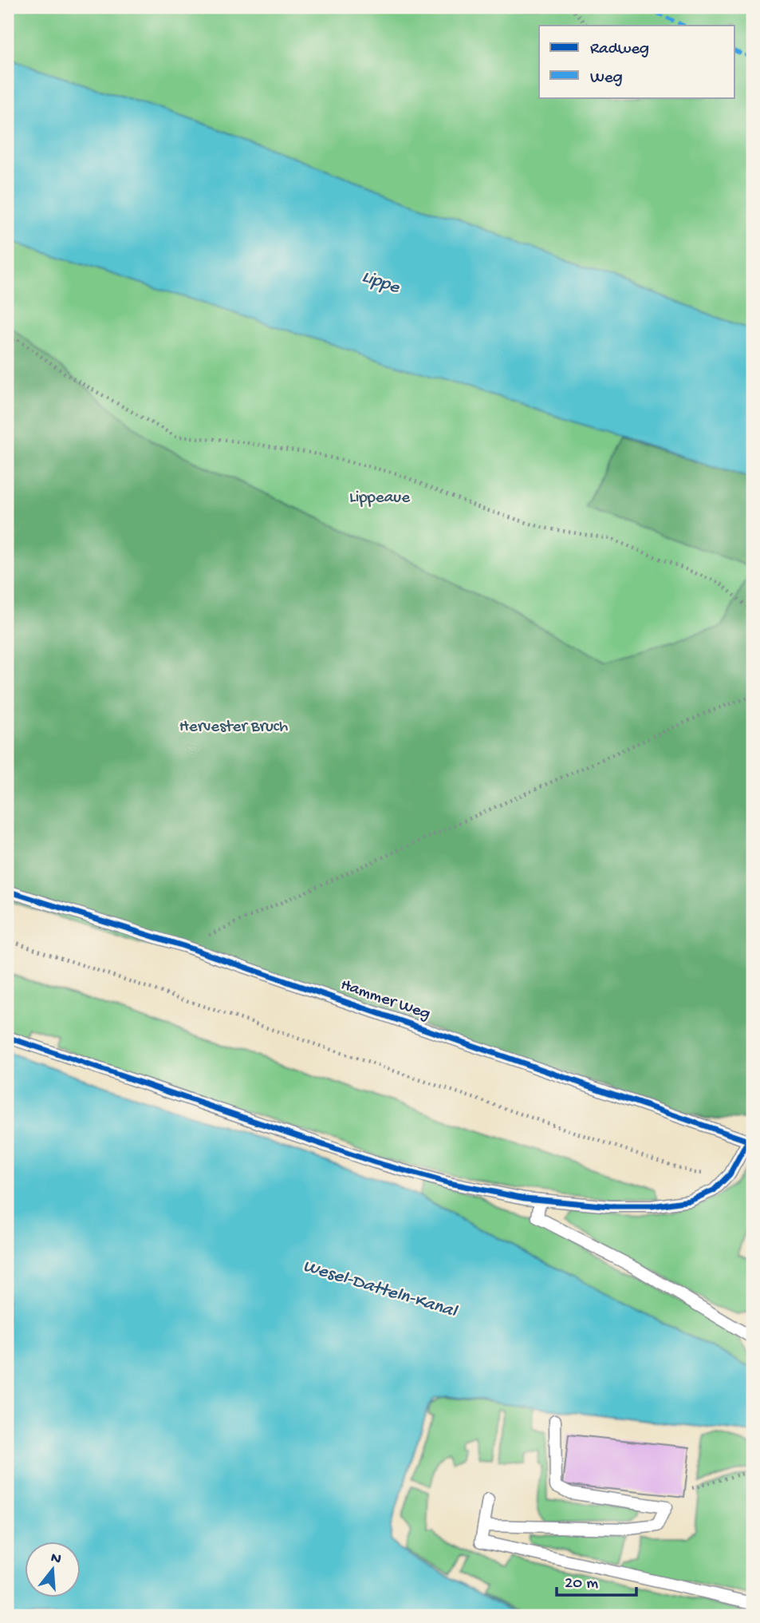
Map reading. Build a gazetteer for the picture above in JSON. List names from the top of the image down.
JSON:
{
  "streets": {
    "lane": ["Hammer Weg"]
  },
  "water": ["Lippe", "Wesel-Datteln-Kanal"],
  "parks": ["Lippeaue", "Hervester Bruch"],
  "legend": ["Radweg", "Weg"],
  "scale_bar": "20 m",
  "north": "top"
}
